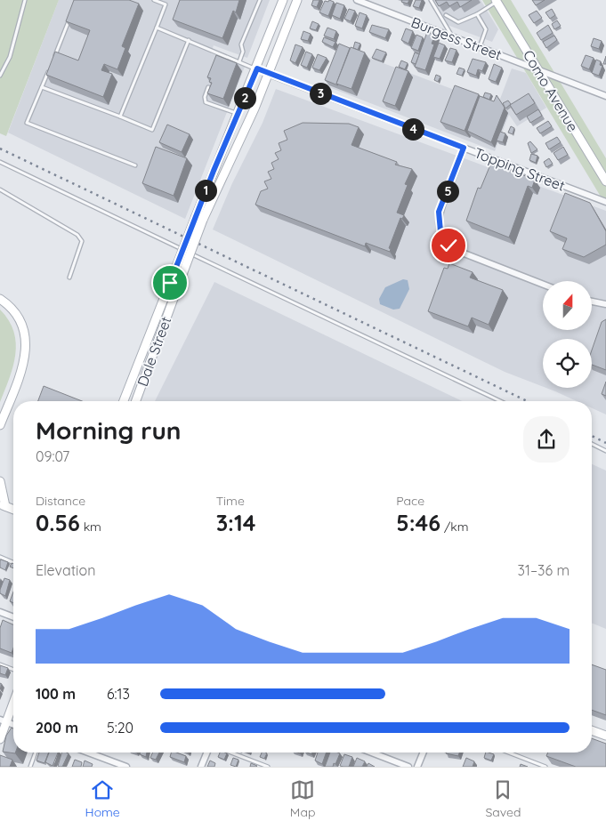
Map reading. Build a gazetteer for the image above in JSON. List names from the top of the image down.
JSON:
{
  "streets": {
    "main road": ["Como Avenue", "Dale Street"],
    "street": ["Burgess Street", "Topping Street"]
  },
  "crossings": [
    ["Burgess Street", "Como Avenue"],
    ["Topping Street", "Dale Street"]
  ],
  "north": "top",
  "page": {
    "pins": [
      "3",
      "2",
      "4",
      "1",
      "5"
    ],
    "heading": ["Morning run", "09:07"],
    "stats": [
      ["Distance", "0.56 km"],
      ["Time", "3:14"],
      ["Pace", "5:46 /km"]
    ],
    "chart": ["Elevation", "31–36 m"],
    "list": [
      {
        "name": "100 m",
        "note": "6:13"
      },
      {
        "name": "200 m",
        "note": "5:20"
      }
    ],
    "tabs": ["Home", "Map", "Saved"]
  }
}
